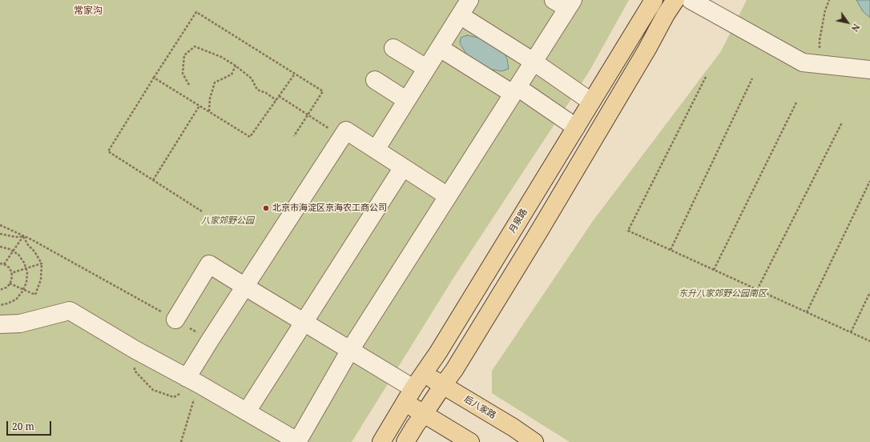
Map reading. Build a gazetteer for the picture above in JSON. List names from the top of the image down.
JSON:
{
  "streets": {
    "main road": ["月泉路", "后八家路"]
  },
  "crossings": [
    ["月泉路", "后八家路"]
  ],
  "districts": ["常家沟"],
  "parks": ["八家郊野公园", "东升八家郊野公园南区"],
  "places": ["北京市海淀区京海农工商公司"],
  "scale_bar": "20 m",
  "north": "bottom right"
}
